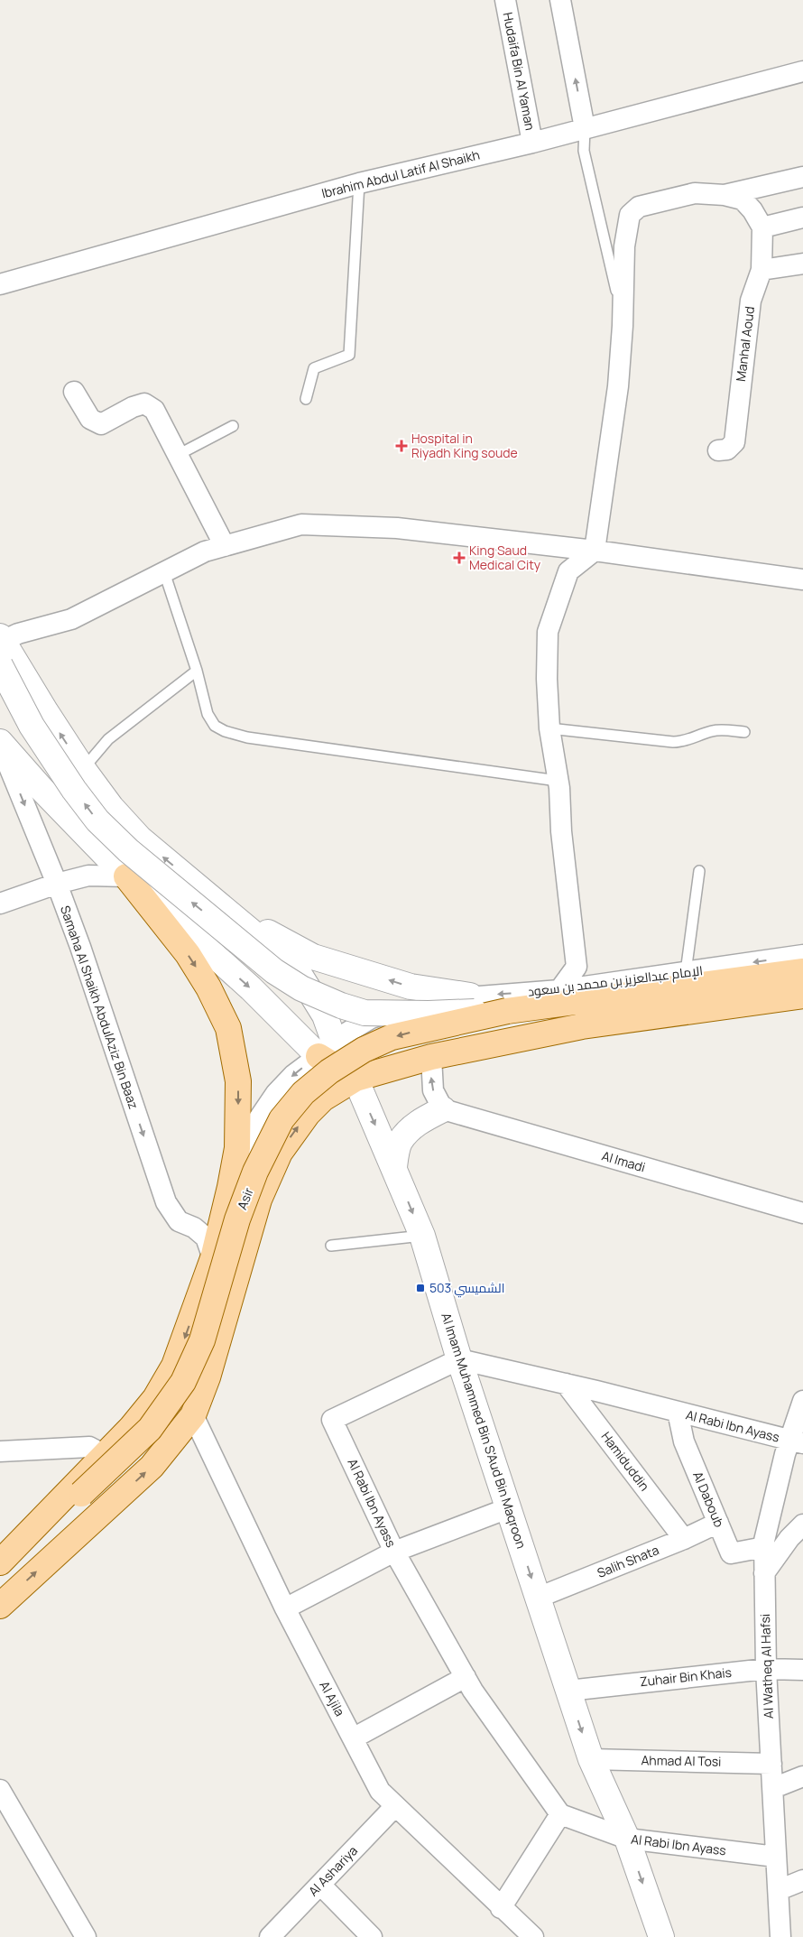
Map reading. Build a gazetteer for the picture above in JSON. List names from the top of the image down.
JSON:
{
  "streets": {
    "main road": ["الإمام عبدالعزيز بن محمد بن سعود", "Samaha Al Shaikh AbdulAziz Bin Baaz", "Asir"],
    "street": [
      "Hudaifa Bin Al Yaman",
      "Ibrahim Abdul Latif Al Shaikh",
      "Manhal Aoud",
      "Al Imadi",
      "Al Rabi Ibn Ayass",
      "Al Imam Muhammed Bin S'Aud Bin Maqroon",
      "Hamiduddin",
      "Al Daboub",
      "Salih Shata",
      "Al Watheq Al Hafsi",
      "Zuhair Bin Khais",
      "Al Ajila",
      "Ahmad Al Tosi",
      "Al Ashariya"
    ]
  },
  "crossings": [
    ["Hudaifa Bin Al Yaman", "Ibrahim Abdul Latif Al Shaikh"],
    ["الإمام عبدالعزيز بن محمد بن سعود", "Asir"],
    ["Samaha Al Shaikh AbdulAziz Bin Baaz", "Asir"],
    ["Samaha Al Shaikh AbdulAziz Bin Baaz", "Al Imam Muhammed Bin S'Aud Bin Maqroon"],
    ["Al Rabi Ibn Ayass", "Al Imam Muhammed Bin S'Aud Bin Maqroon"],
    ["Al Rabi Ibn Ayass", "Hamiduddin"],
    ["Al Rabi Ibn Ayass", "Al Daboub"],
    ["Al Rabi Ibn Ayass", "Al Watheq Al Hafsi"],
    ["Al Imam Muhammed Bin S'Aud Bin Maqroon", "Salih Shata"],
    ["Al Imam Muhammed Bin S'Aud Bin Maqroon", "Zuhair Bin Khais"],
    ["Al Imam Muhammed Bin S'Aud Bin Maqroon", "Ahmad Al Tosi"],
    ["Hamiduddin", "Salih Shata"],
    ["Al Daboub", "Salih Shata"],
    ["Al Daboub", "Al Watheq Al Hafsi"],
    ["Al Watheq Al Hafsi", "Zuhair Bin Khais"],
    ["Al Watheq Al Hafsi", "Ahmad Al Tosi"],
    ["Al Ajila", "Al Ashariya"]
  ],
  "one_way": ["Al Imam Muhammed Bin S'Aud Bin Maqroon"],
  "places": {
    "health": ["Hospital in Riyadh King soude", "King Saud Medical City"],
    "transit": ["الشميسي 503"]
  }
}
